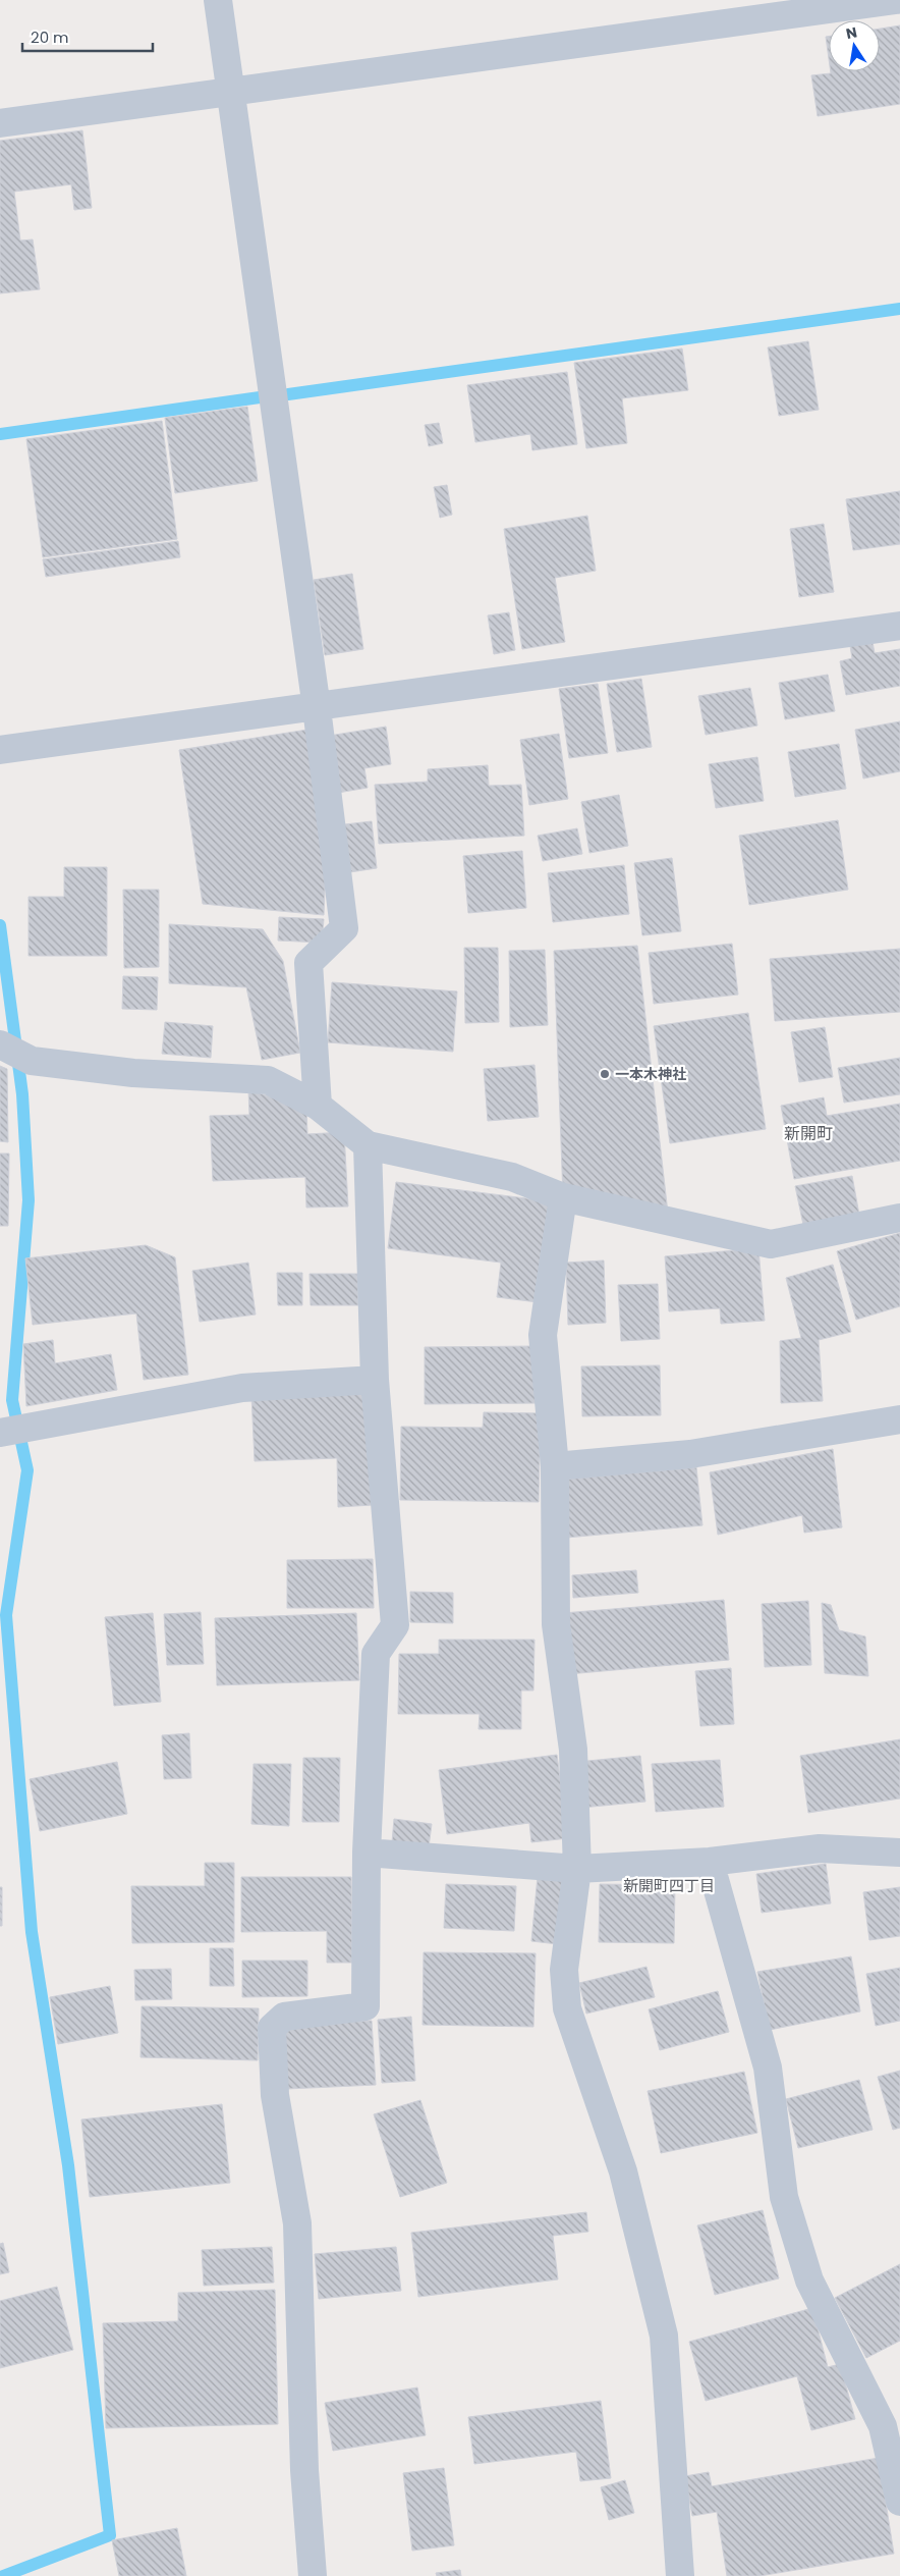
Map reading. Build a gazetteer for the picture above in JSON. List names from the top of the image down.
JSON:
{
  "districts": ["新開町", "新開町四丁目"],
  "places": ["一本木神社"],
  "scale_bar": "20 m",
  "north": "top"
}
